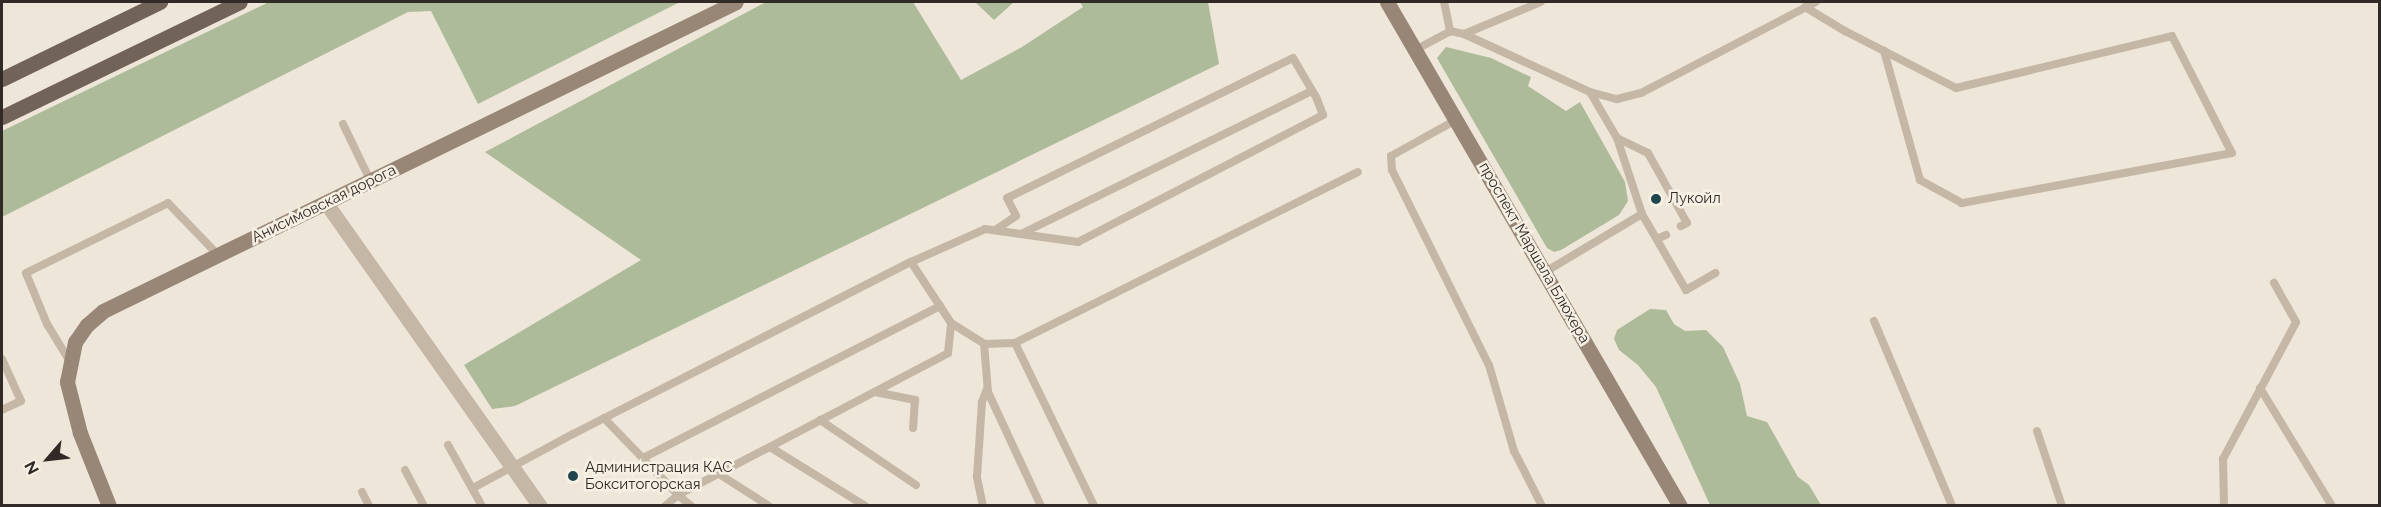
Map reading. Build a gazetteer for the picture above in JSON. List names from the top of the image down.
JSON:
{
  "streets": {
    "street": ["Анисимовская дорога", "проспект Маршала Блюхера"]
  },
  "places": ["Лукойл", "Администрация КАС Бокситогорская"],
  "north": "bottom left"
}
